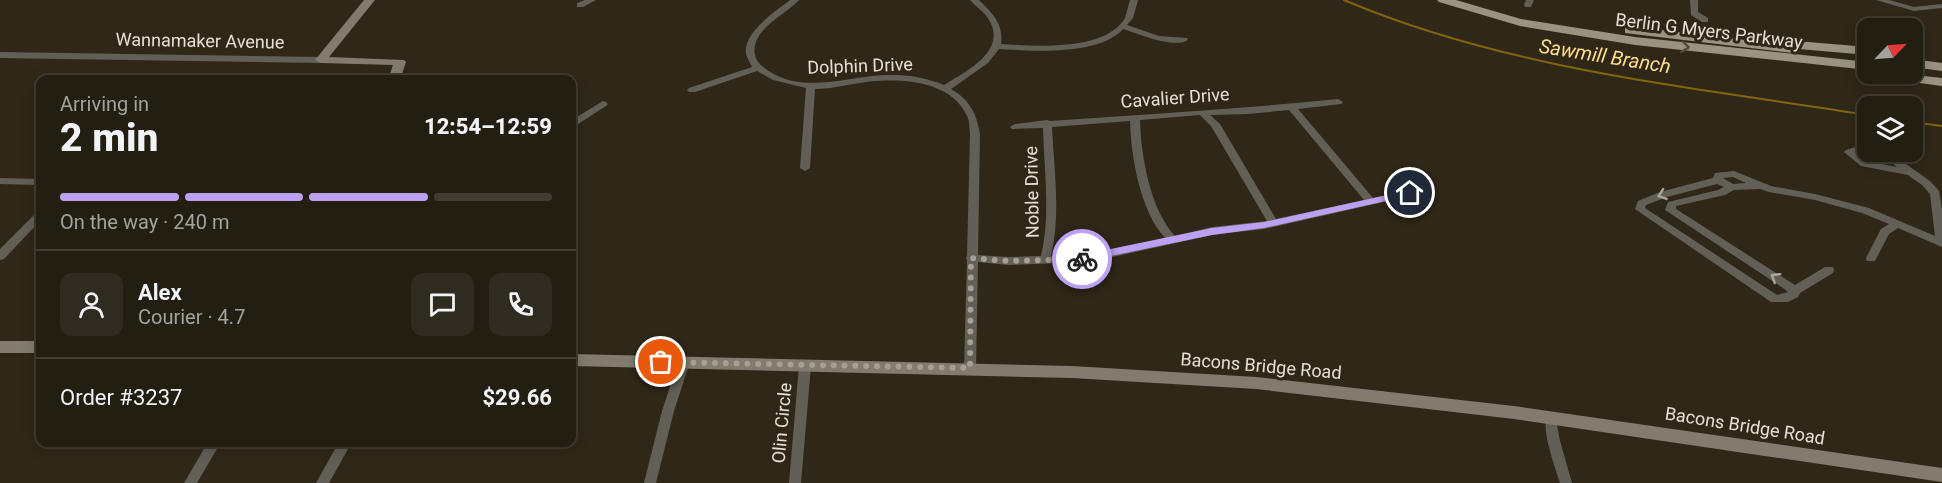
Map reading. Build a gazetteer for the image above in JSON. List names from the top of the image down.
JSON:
{
  "streets": {
    "main road": ["Berlin G Myers Parkway", "Wannamaker Avenue", "Bacons Bridge Road"],
    "street": [
      "Dolphin Drive",
      "Cavalier Drive",
      "Noble Drive",
      "Olin Circle"
    ]
  },
  "crossings": [
    ["Dolphin Drive", "Bacons Bridge Road"],
    ["Cavalier Drive", "Noble Drive"],
    ["Bacons Bridge Road", "Olin Circle"]
  ],
  "water": ["Sawmill Branch"],
  "north": "top right",
  "page": {
    "heading": ["2 min", "Arriving in", "12:54–12:59"],
    "panel": [
      "Alex",
      "Courier · 4.7",
      "Order #3237",
      "$29.66"
    ],
    "bar": "On the way · 240 m"
  }
}
